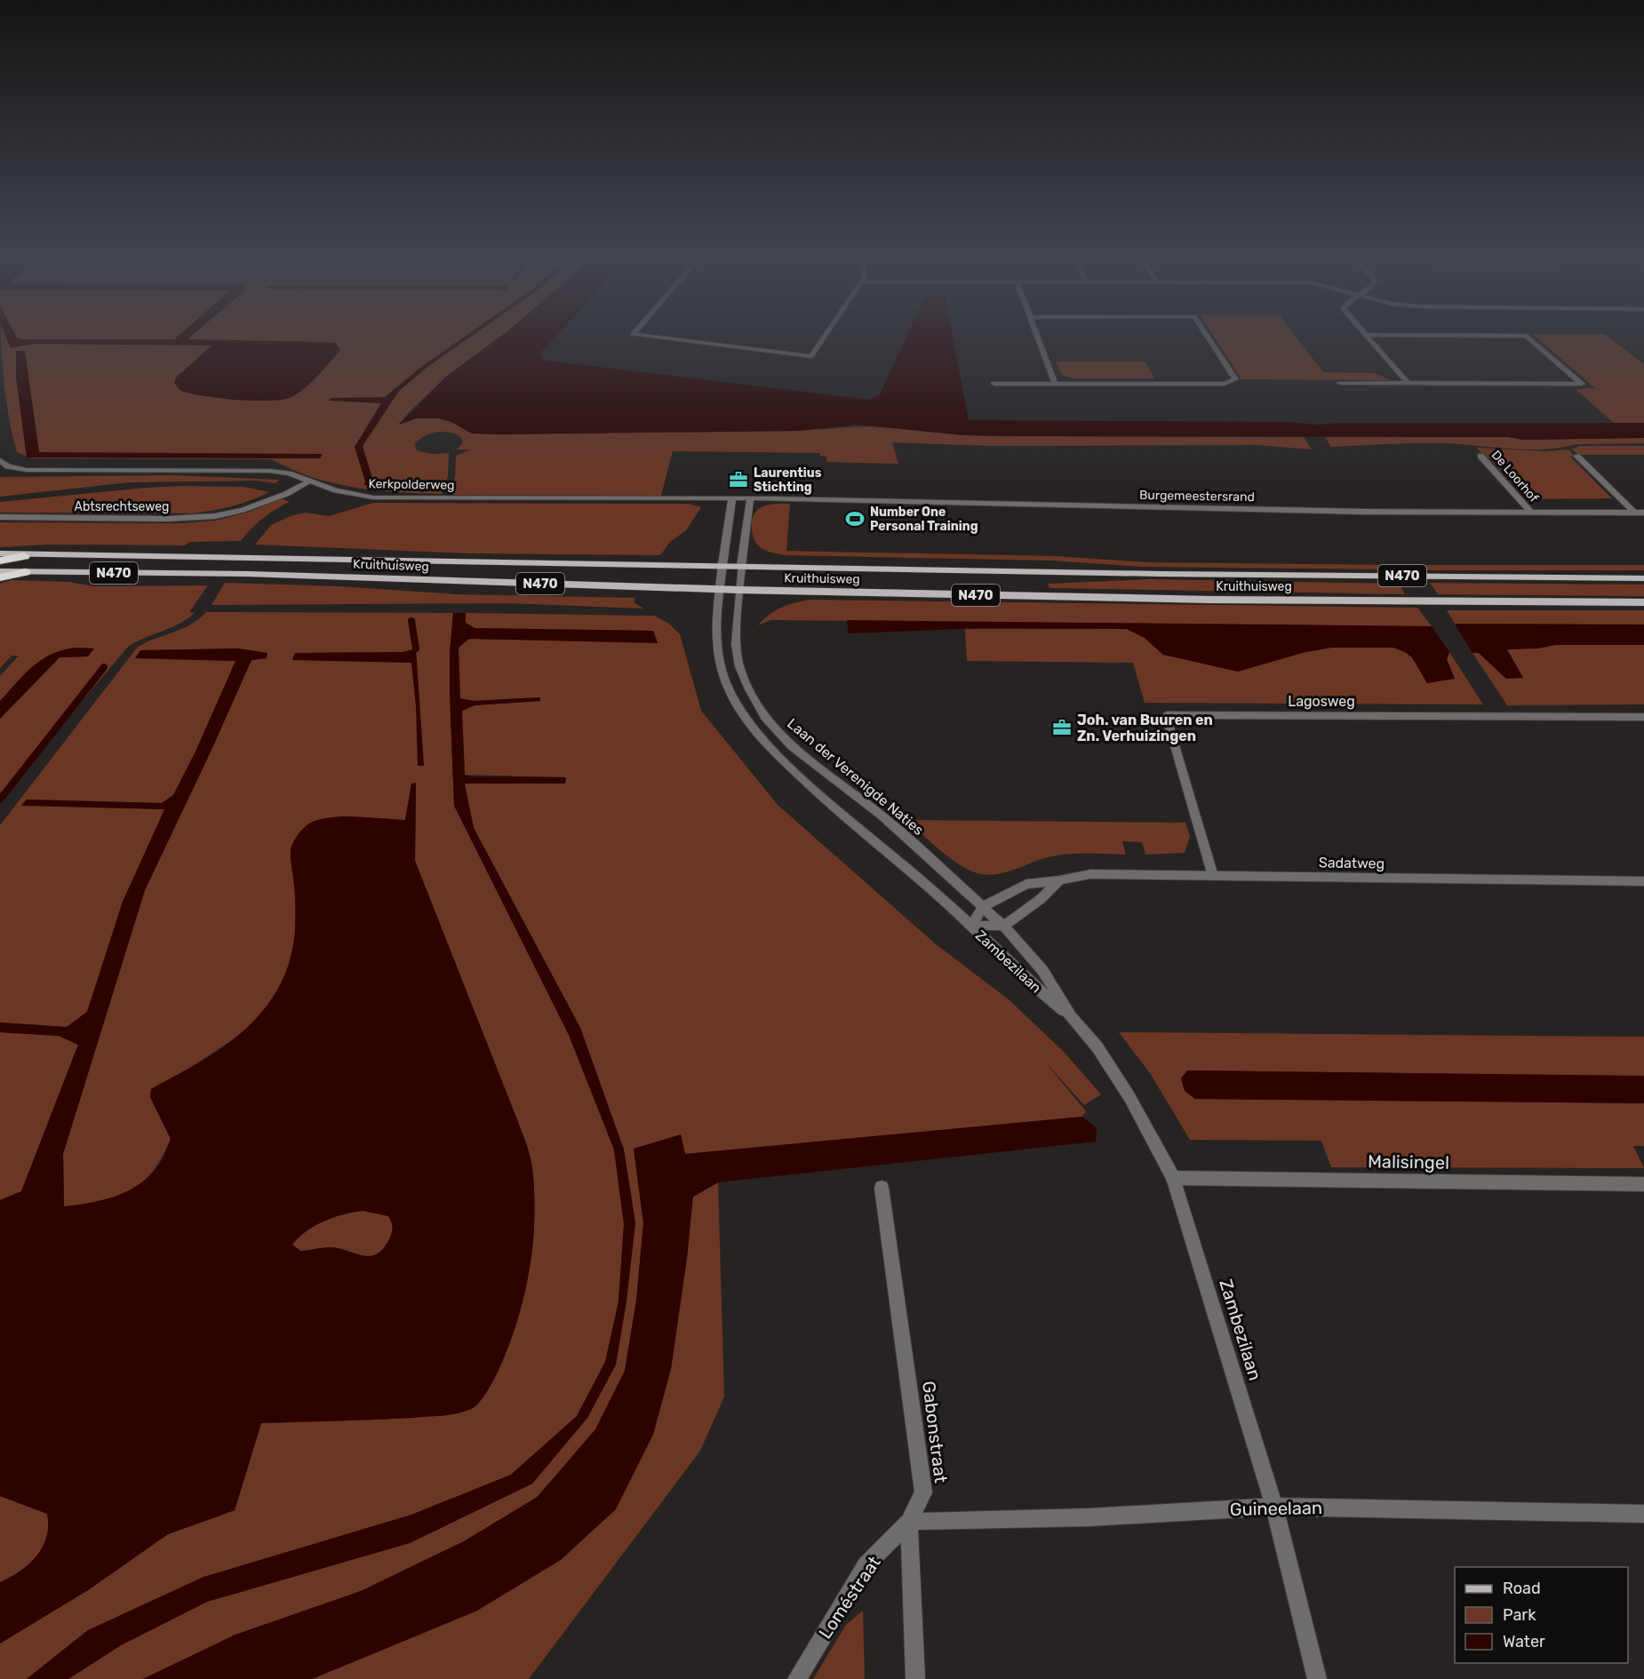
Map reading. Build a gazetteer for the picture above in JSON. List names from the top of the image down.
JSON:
{
  "streets": {
    "main road": ["Kruithuisweg", "N470"],
    "street": [
      "De Loorhof",
      "Kerkpolderweg",
      "Burgemeestersrand",
      "Abtsrechtseweg",
      "Lagosweg",
      "Laan der Verenigde Naties",
      "Sadatweg",
      "Zambezilaan",
      "Malisingel",
      "Gabonstraat",
      "Guineelaan",
      "Loméstraat"
    ]
  },
  "crossings": [
    ["De Loorhof", "Burgemeestersrand"],
    ["Kerkpolderweg", "Burgemeestersrand"],
    ["Kerkpolderweg", "Abtsrechtseweg"],
    ["Kruithuisweg", "Laan der Verenigde Naties"],
    ["Lagosweg", "Sadatweg"],
    ["Laan der Verenigde Naties", "Sadatweg"],
    ["Laan der Verenigde Naties", "Zambezilaan"],
    ["Zambezilaan", "Malisingel"],
    ["Zambezilaan", "Guineelaan"],
    ["Gabonstraat", "Guineelaan"],
    ["Gabonstraat", "Loméstraat"],
    ["Guineelaan", "Loméstraat"]
  ],
  "places": {
    "office": ["Laurentius Stichting", "Joh. van Buuren en Zn. Verhuizingen"],
    "sports": ["Number One Personal Training"]
  },
  "legend": ["Road", "Park", "Water"]
}
